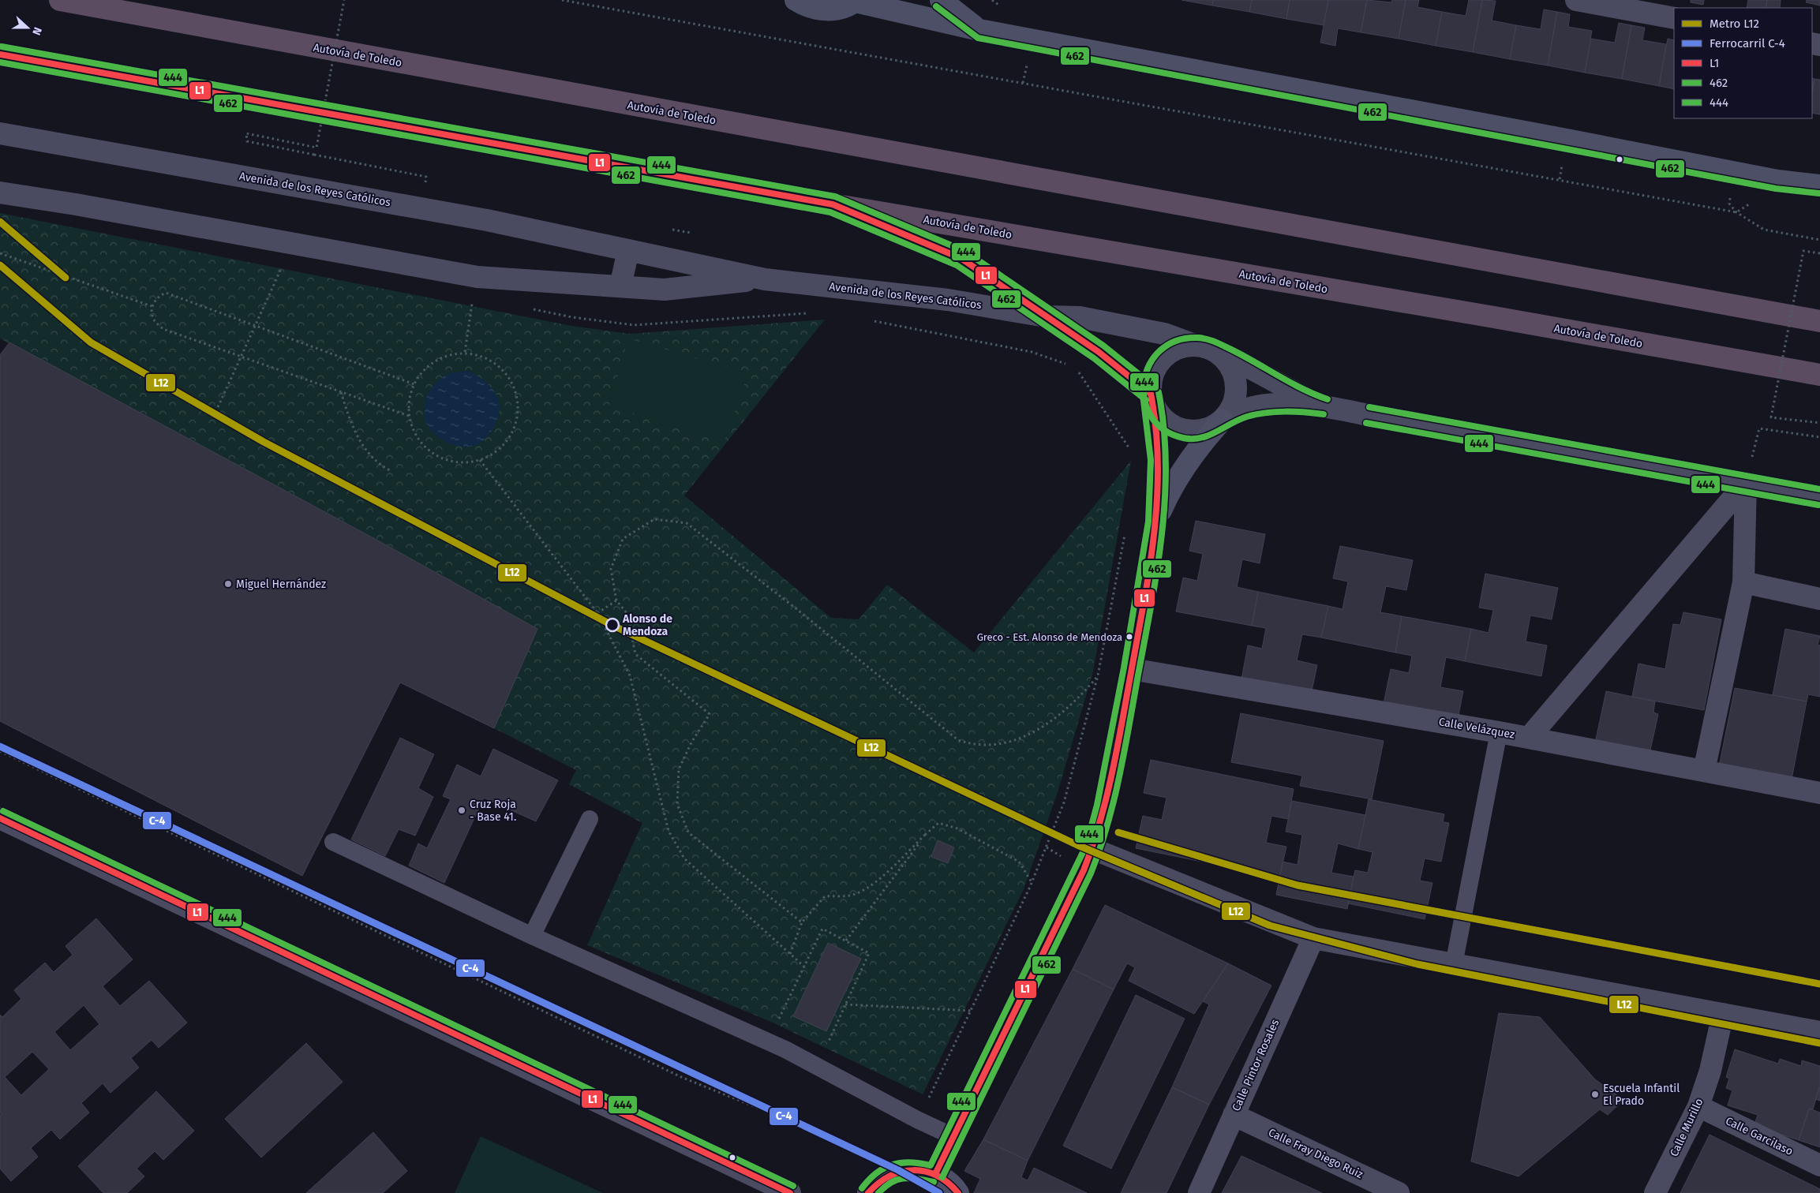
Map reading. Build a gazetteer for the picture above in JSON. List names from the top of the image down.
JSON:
{
  "streets": {
    "highway": ["Autovía de Toledo"],
    "street": [
      "Avenida de los Reyes Católicos",
      "Calle Velázquez",
      "Calle Pintor Rosales",
      "Calle Murillo",
      "Calle Garcilaso",
      "Calle Fray Diego Ruiz"
    ]
  },
  "crossings": [
    ["Calle Pintor Rosales", "Calle Fray Diego Ruiz"],
    ["Calle Murillo", "Calle Garcilaso"]
  ],
  "places": [
    "Miguel Hernández",
    "Alonso de Mendoza",
    "Greco - Est. Alonso de Mendoza",
    "Cruz Roja - Base 41.",
    "Escuela Infantil El Prado"
  ],
  "lines": [
    "transit line 462",
    "transit line 444",
    "transit line L1",
    "metro line L12",
    "rail line C-4"
  ],
  "legend": [
    "Metro L12",
    "Ferrocarril C-4",
    "L1",
    "462",
    "444"
  ],
  "north": "right"
}
